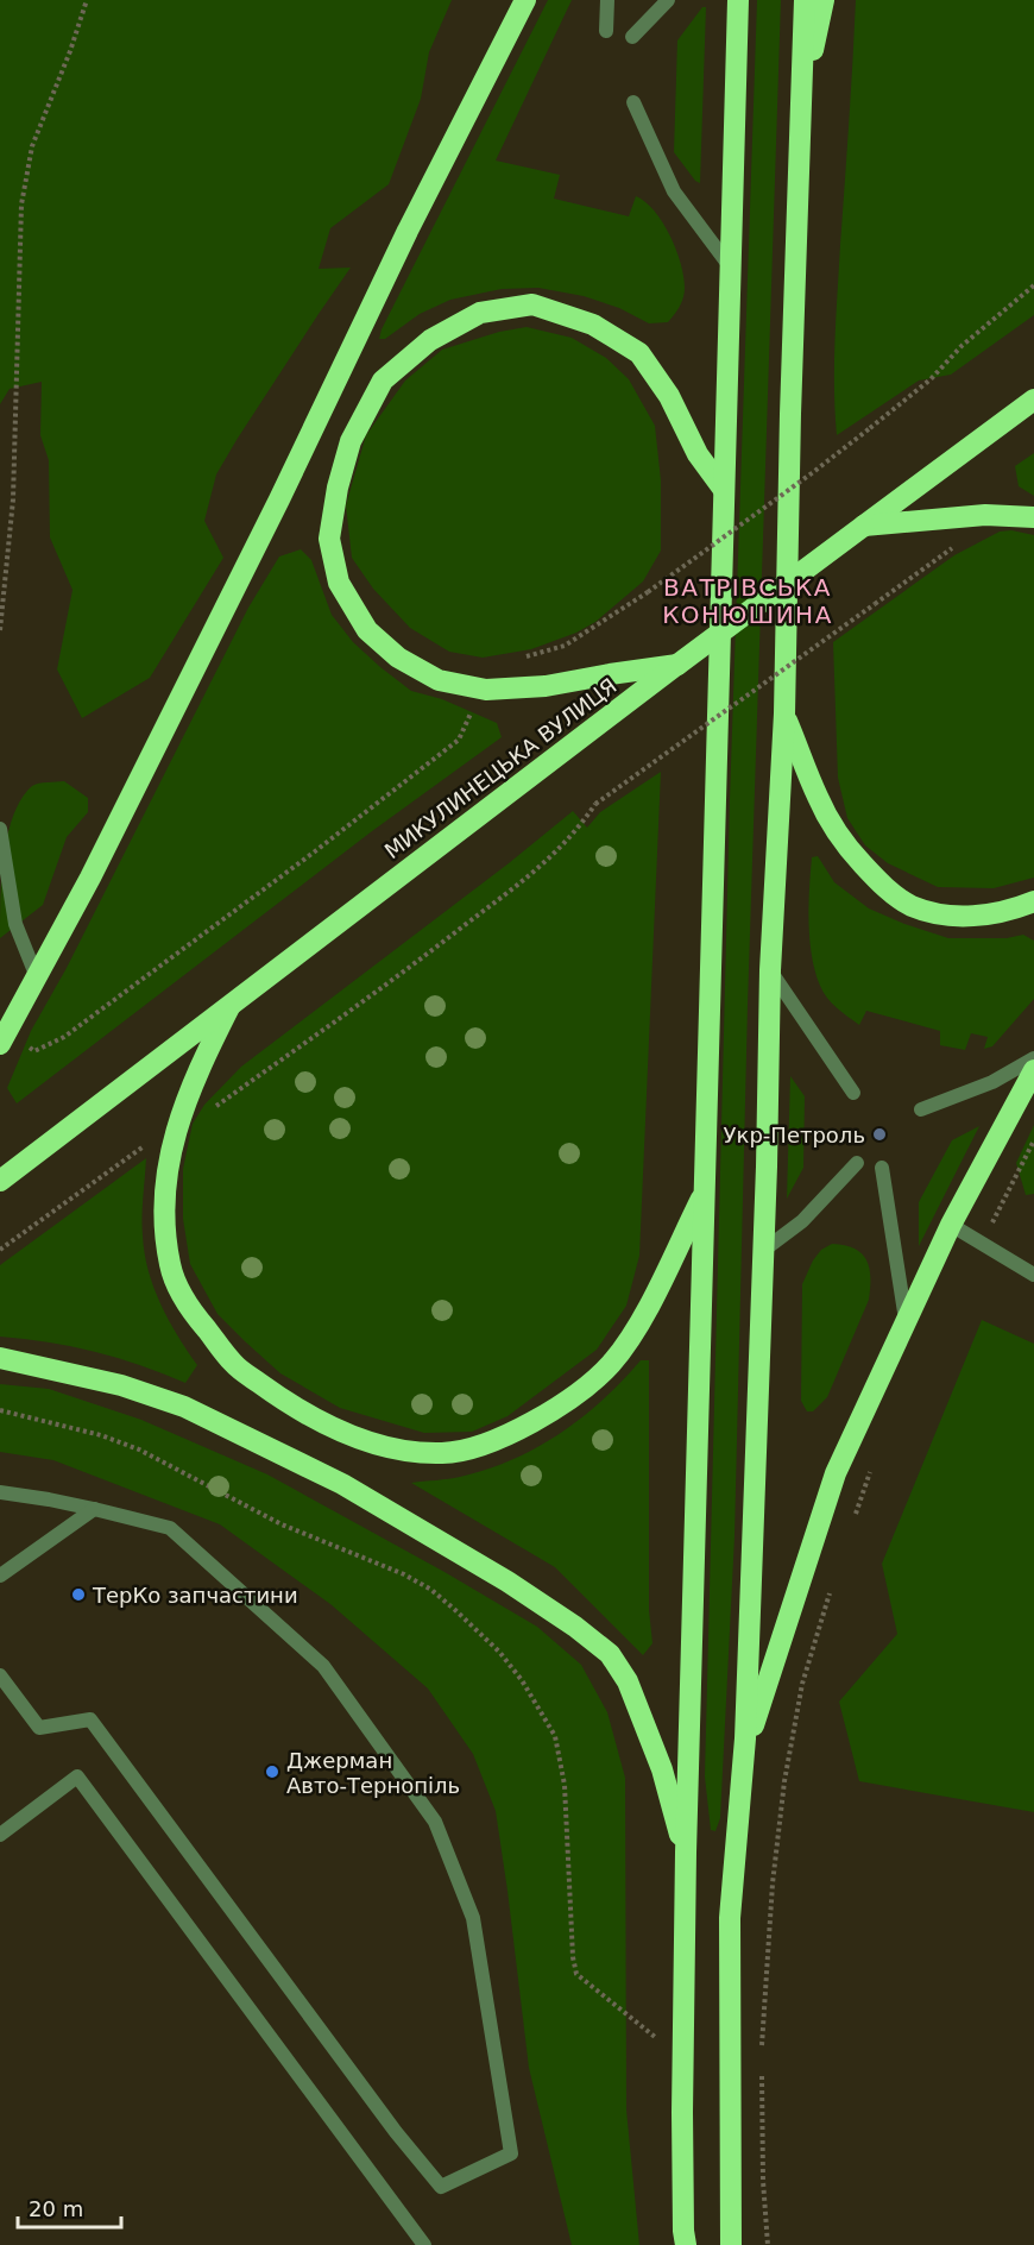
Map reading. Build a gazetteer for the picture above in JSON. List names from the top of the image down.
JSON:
{
  "streets": {
    "highway": ["МИКУЛИНЕЦЬКА ВУЛИЦЯ"]
  },
  "districts": ["ВАТРІВСЬКА КОНЮШИНА"],
  "places": ["Укр-Петроль", "ТерКо запчастини", "Джерман Авто-Тернопіль"],
  "scale_bar": "20 m"
}
